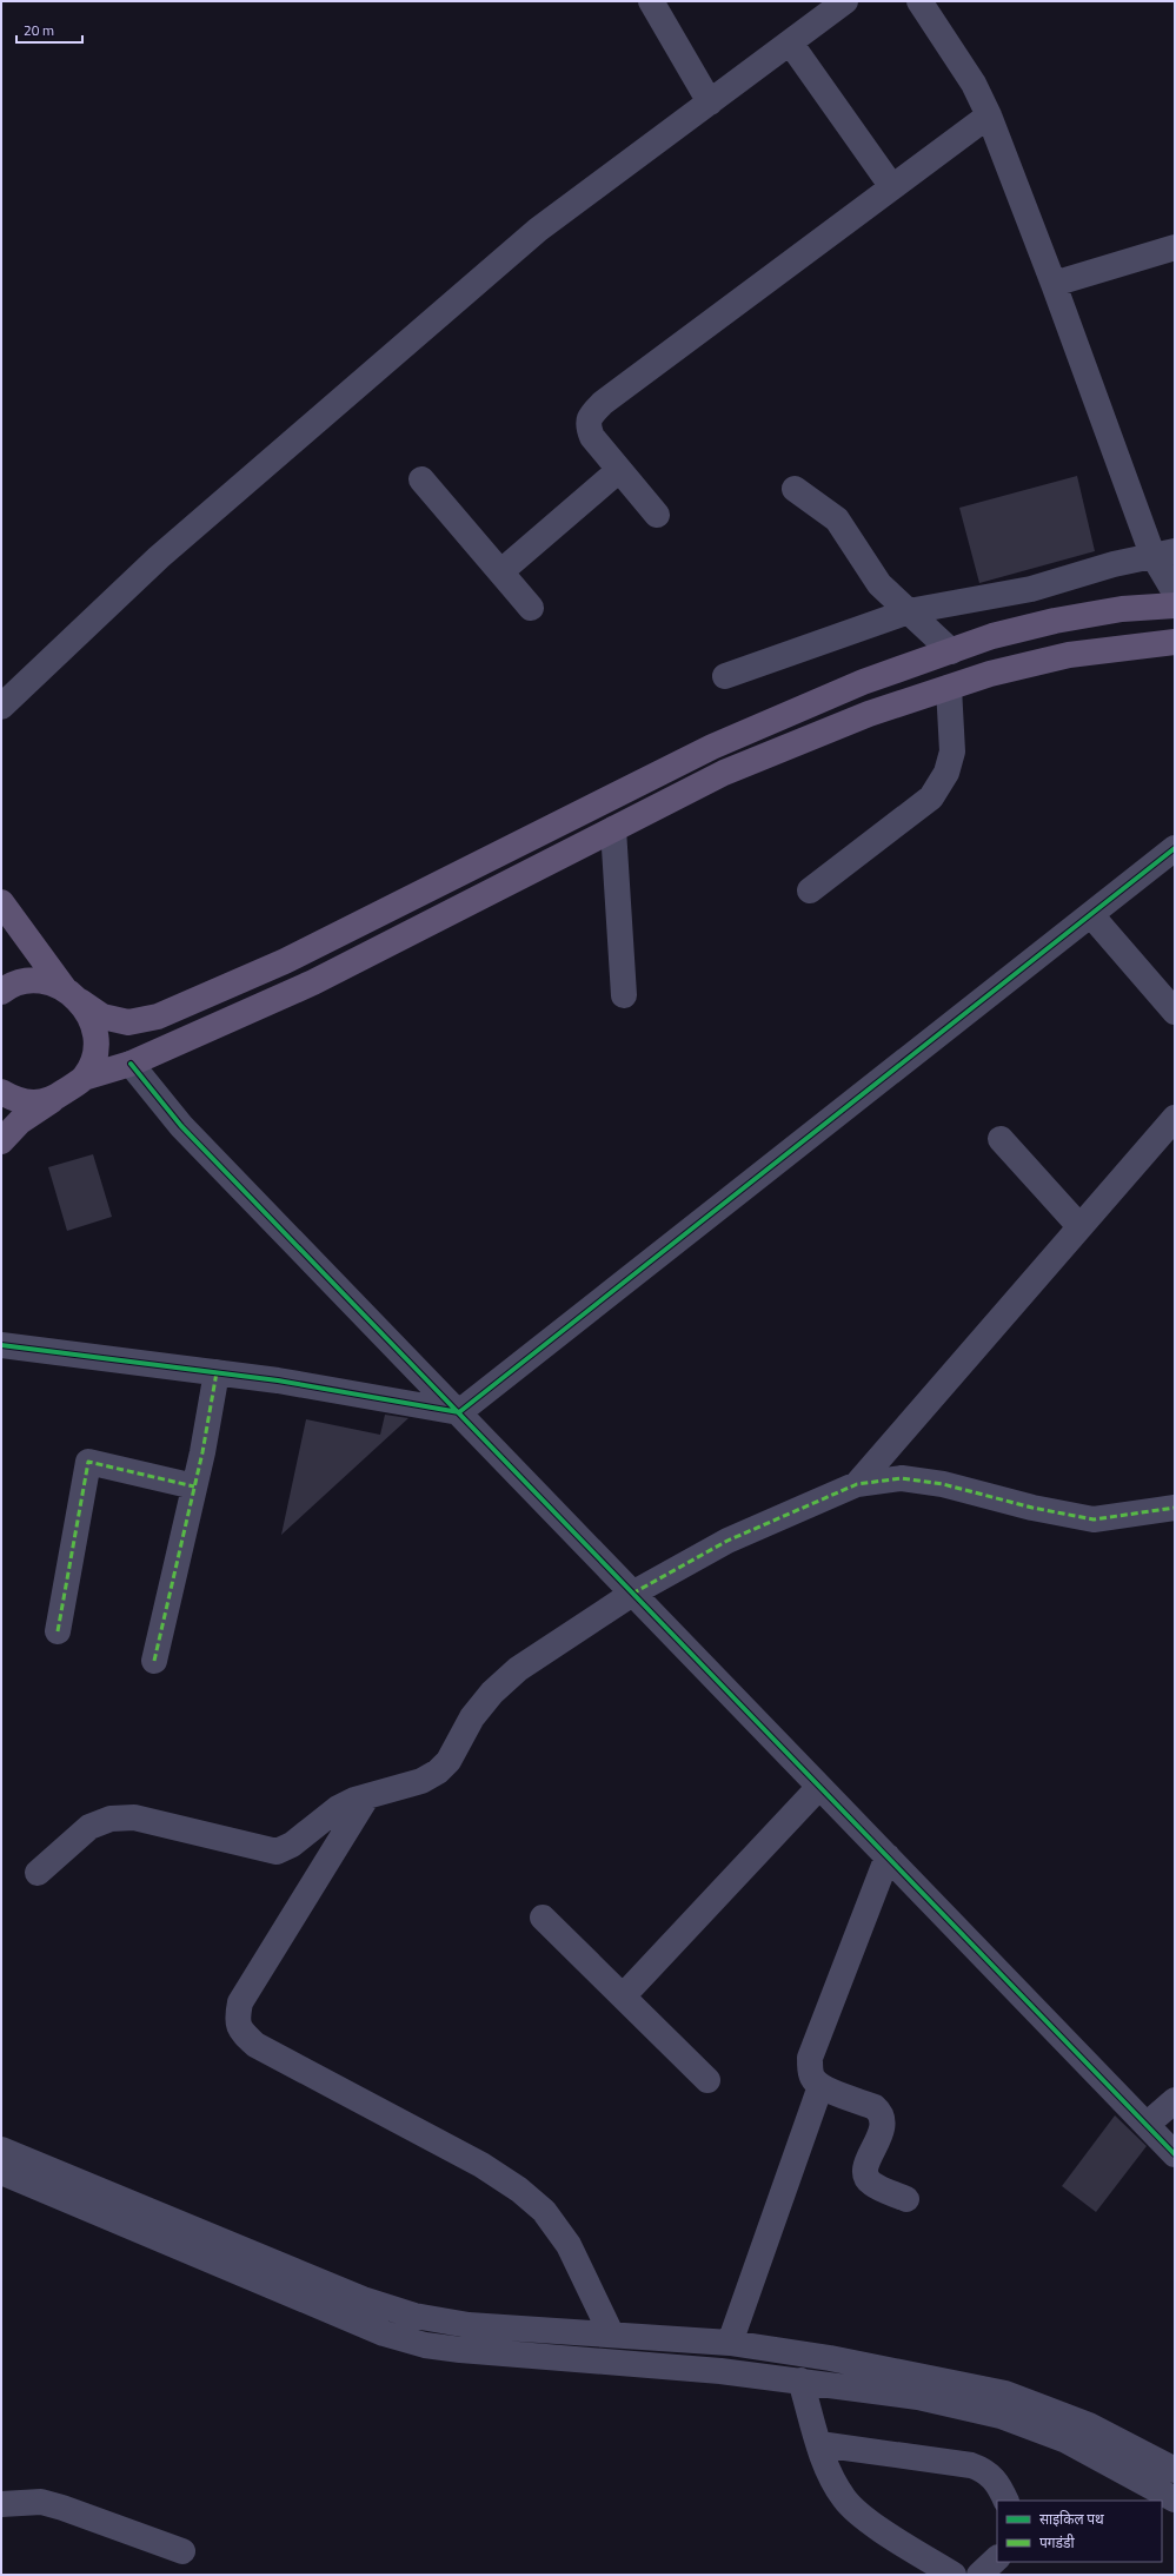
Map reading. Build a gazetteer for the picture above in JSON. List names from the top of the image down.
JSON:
{
  "legend": ["साइकिल पथ", "पगडंडी"],
  "scale_bar": "20 m"
}
